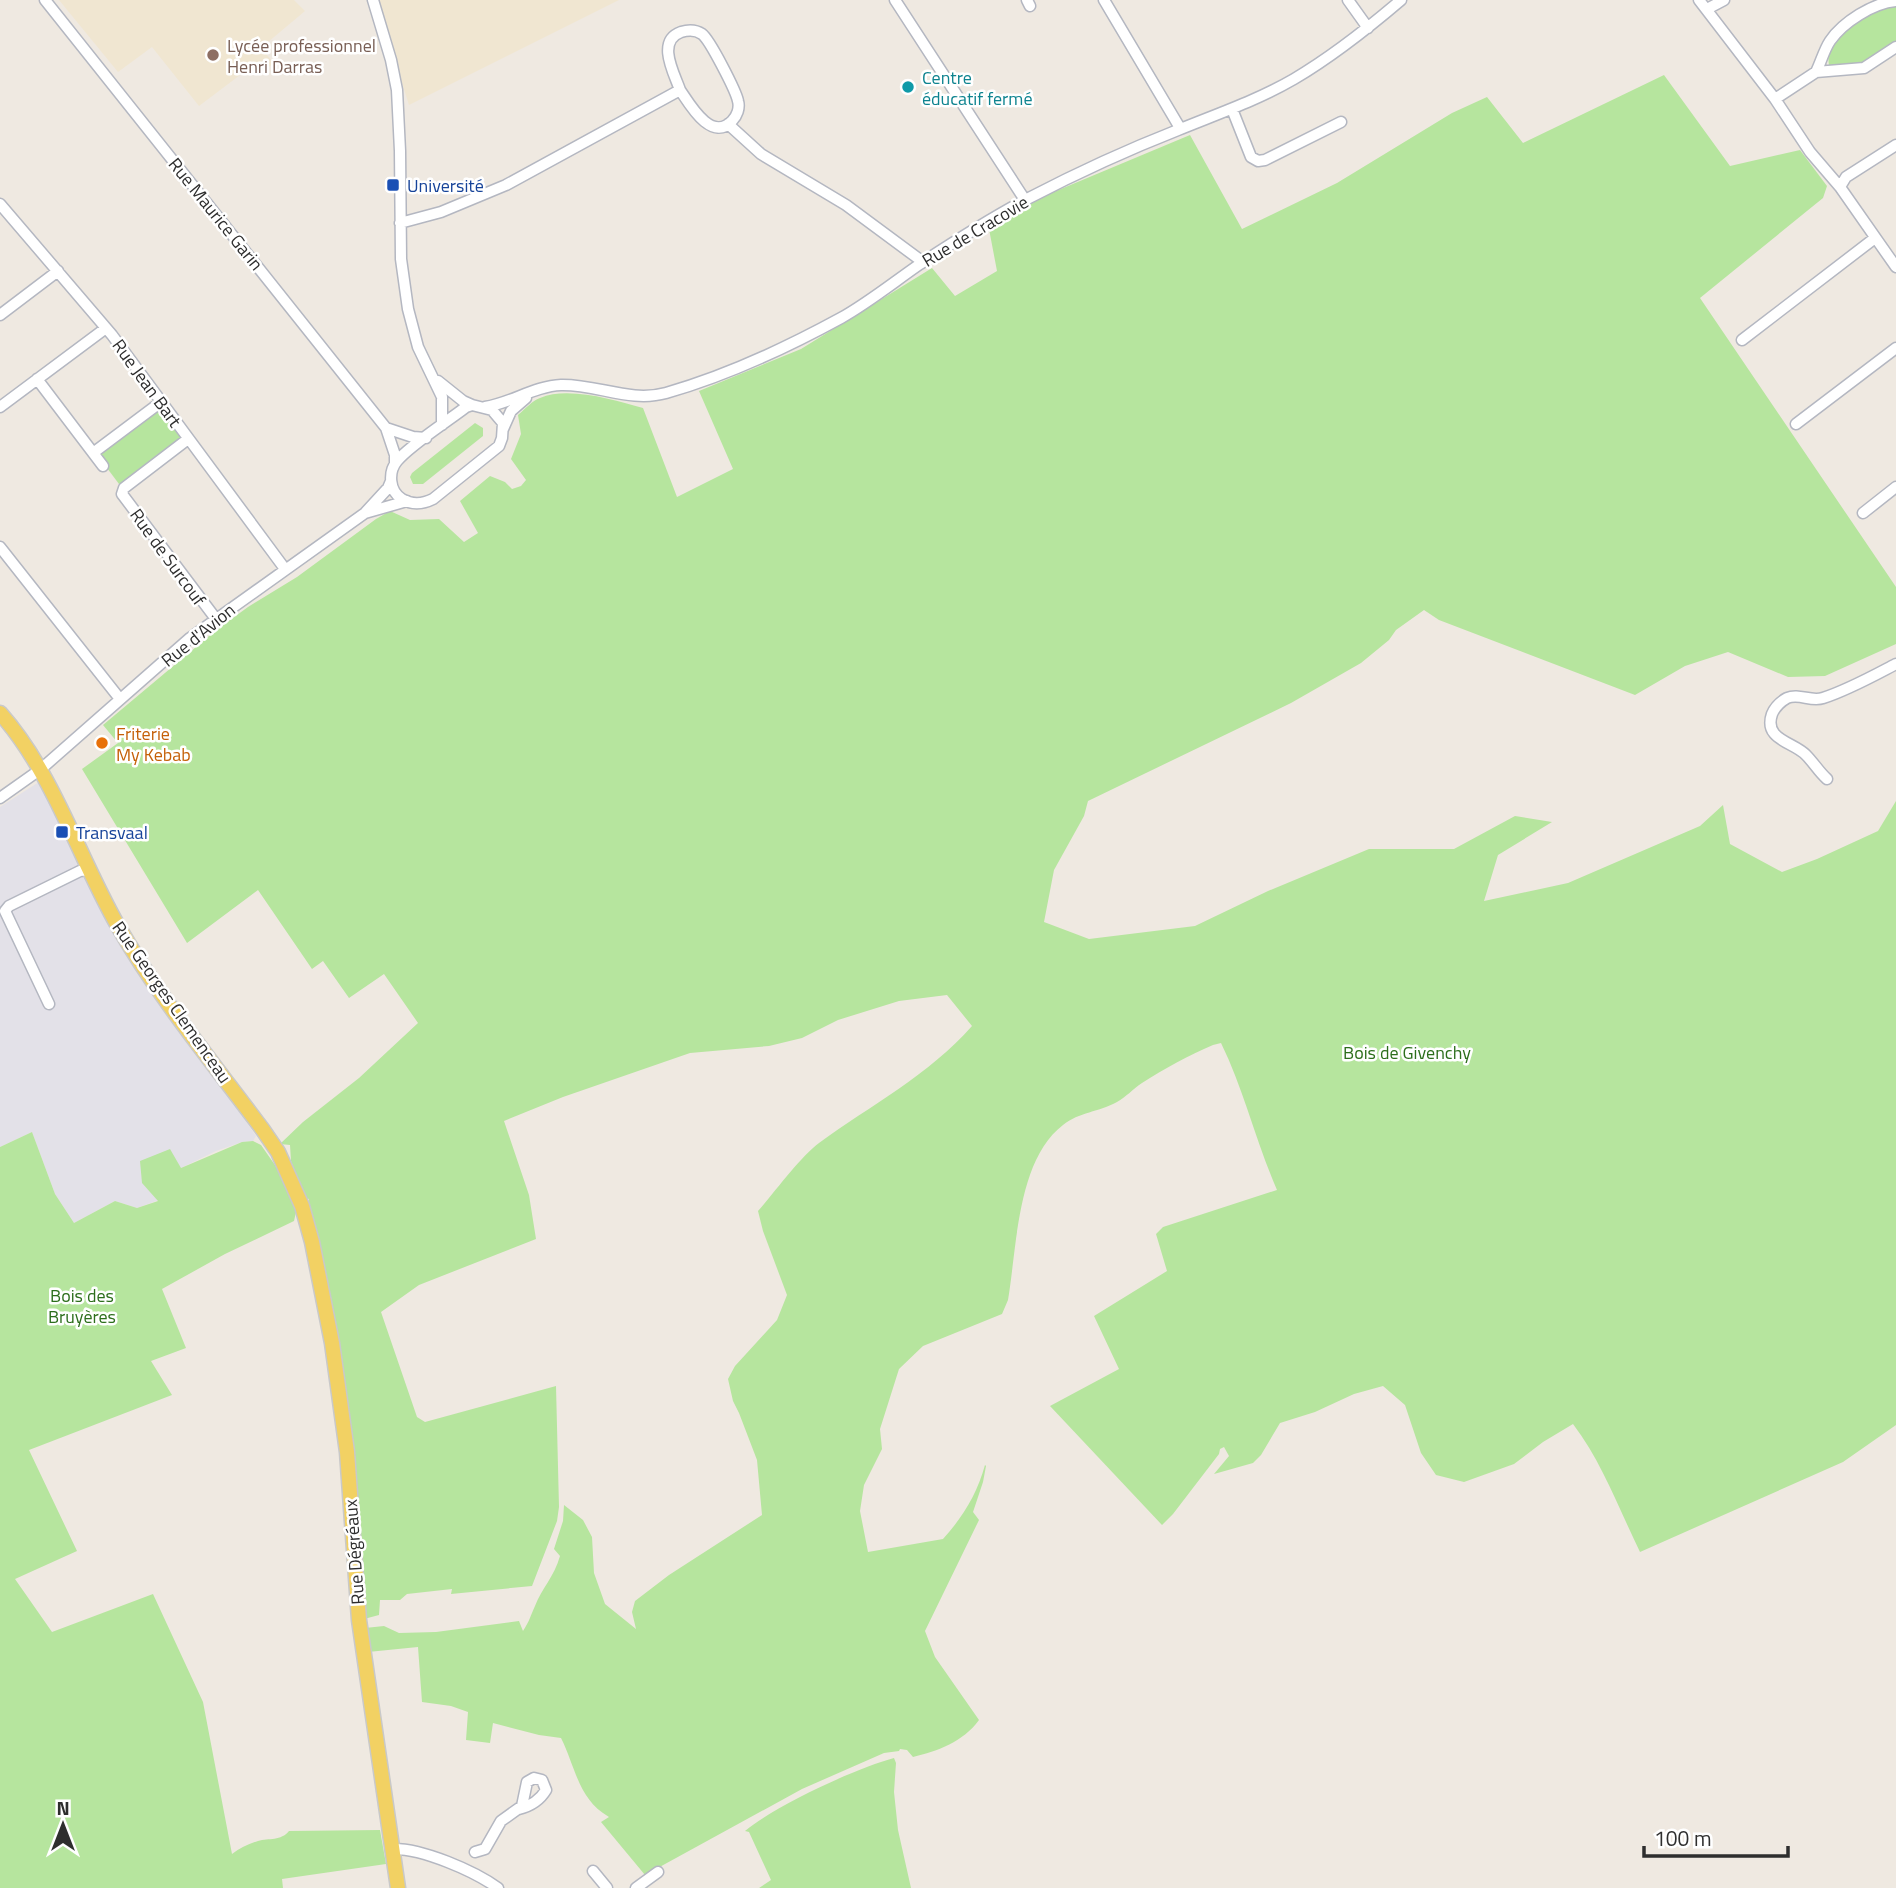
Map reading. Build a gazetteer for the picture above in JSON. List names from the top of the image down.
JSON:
{
  "streets": {
    "main road": ["Rue Georges Clemenceau", "Rue Dégréaux"],
    "street": [
      "Rue Maurice Garin",
      "Rue de Cracovie",
      "Rue Jean Bart",
      "Rue de Surcouf",
      "Rue d'Avion"
    ]
  },
  "crossings": [
    ["Rue Jean Bart", "Rue de Surcouf"],
    ["Rue Jean Bart", "Rue d'Avion"],
    ["Rue de Surcouf", "Rue d'Avion"],
    ["Rue d'Avion", "Rue Georges Clemenceau"],
    ["Rue Georges Clemenceau", "Rue Dégréaux"]
  ],
  "parks": ["Bois de Givenchy", "Bois des Bruyères"],
  "places": {
    "other": ["Lycée professionnel Henri Darras", "Centre éducatif fermé", "Friterie My Kebab"],
    "transit": ["Université", "Transvaal"]
  },
  "scale_bar": "100 m",
  "north": "top"
}
